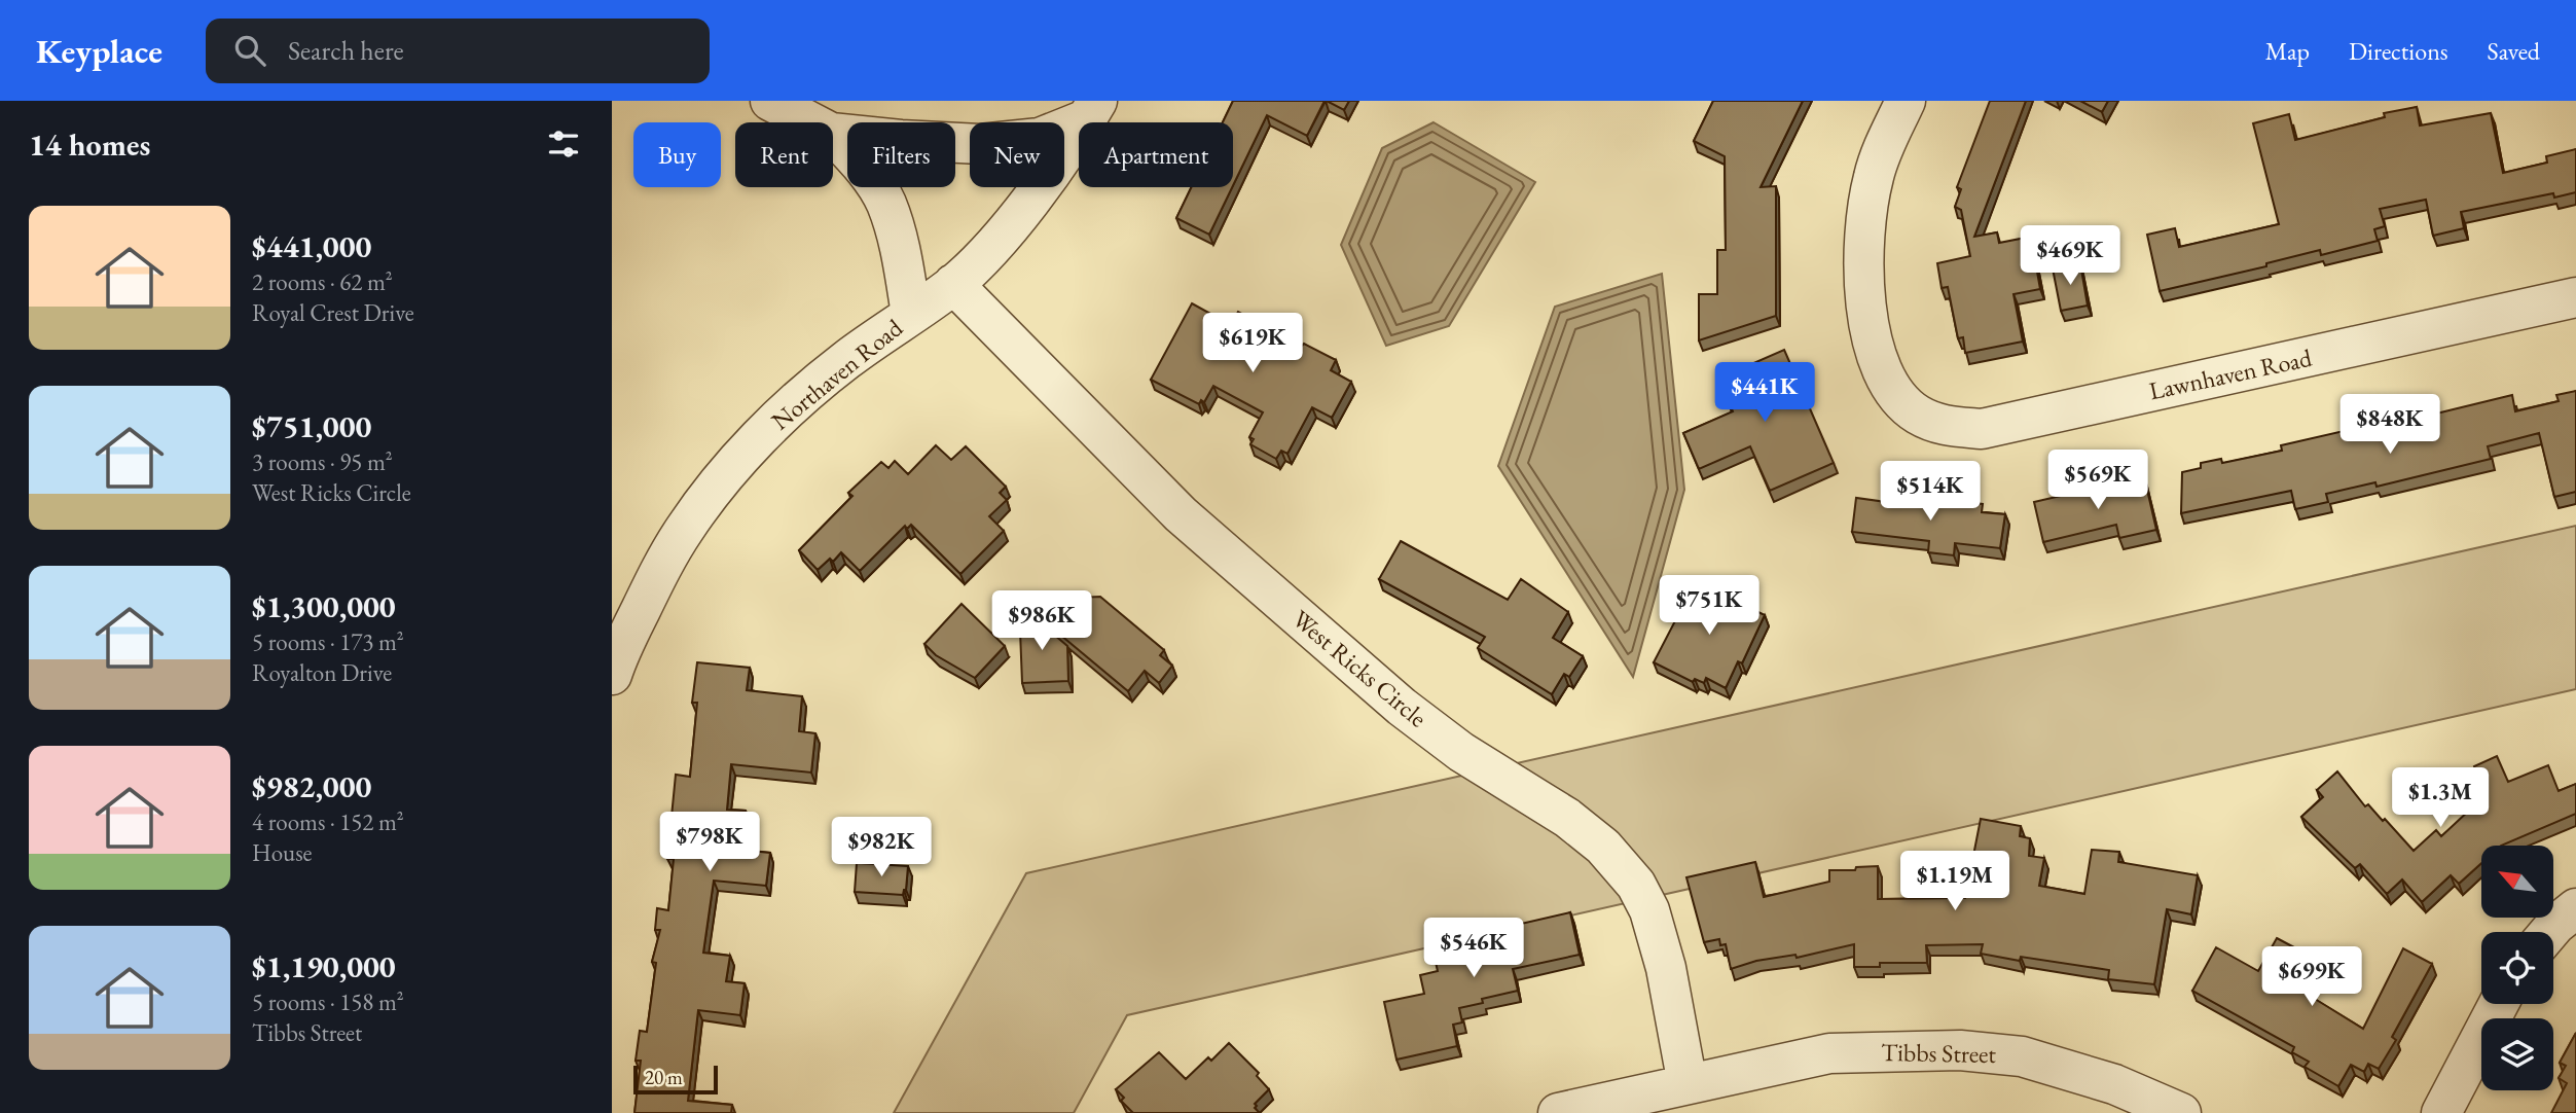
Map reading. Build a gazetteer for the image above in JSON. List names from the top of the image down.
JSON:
{
  "streets": {
    "street": [
      "Northaven Road",
      "Lawnhaven Road",
      "West Ricks Circle",
      "Tibbs Street"
    ]
  },
  "crossings": [
    ["Northaven Road", "West Ricks Circle"],
    ["West Ricks Circle", "Tibbs Street"]
  ],
  "scale_bar": "20 m",
  "north": "top left",
  "page": {
    "header": "Keyplace",
    "search": "Search here",
    "nav": ["Map", "Directions", "Saved"],
    "heading": "14 homes",
    "chip": [
      "Buy",
      "Rent",
      "Filters",
      "New",
      "Apartment"
    ],
    "list": [
      {
        "name": "$441,000",
        "note": "2 rooms · 62 m² · Royal Crest Drive"
      },
      {
        "name": "$751,000",
        "note": "3 rooms · 95 m² · West Ricks Circle"
      },
      {
        "name": "$1,300,000",
        "note": "5 rooms · 173 m² · Royalton Drive"
      },
      {
        "name": "$982,000",
        "note": "4 rooms · 152 m² · House"
      },
      {
        "name": "$1,190,000",
        "note": "5 rooms · 158 m² · Tibbs Street"
      }
    ],
    "price": [
      "$469K",
      "$619K",
      "$441K",
      "$848K",
      "$569K",
      "$514K",
      "$751K",
      "$986K",
      "$1.3M",
      "$798K",
      "$982K",
      "$1.19M",
      "$546K",
      "$699K"
    ],
    "scale": "20 m"
  }
}
